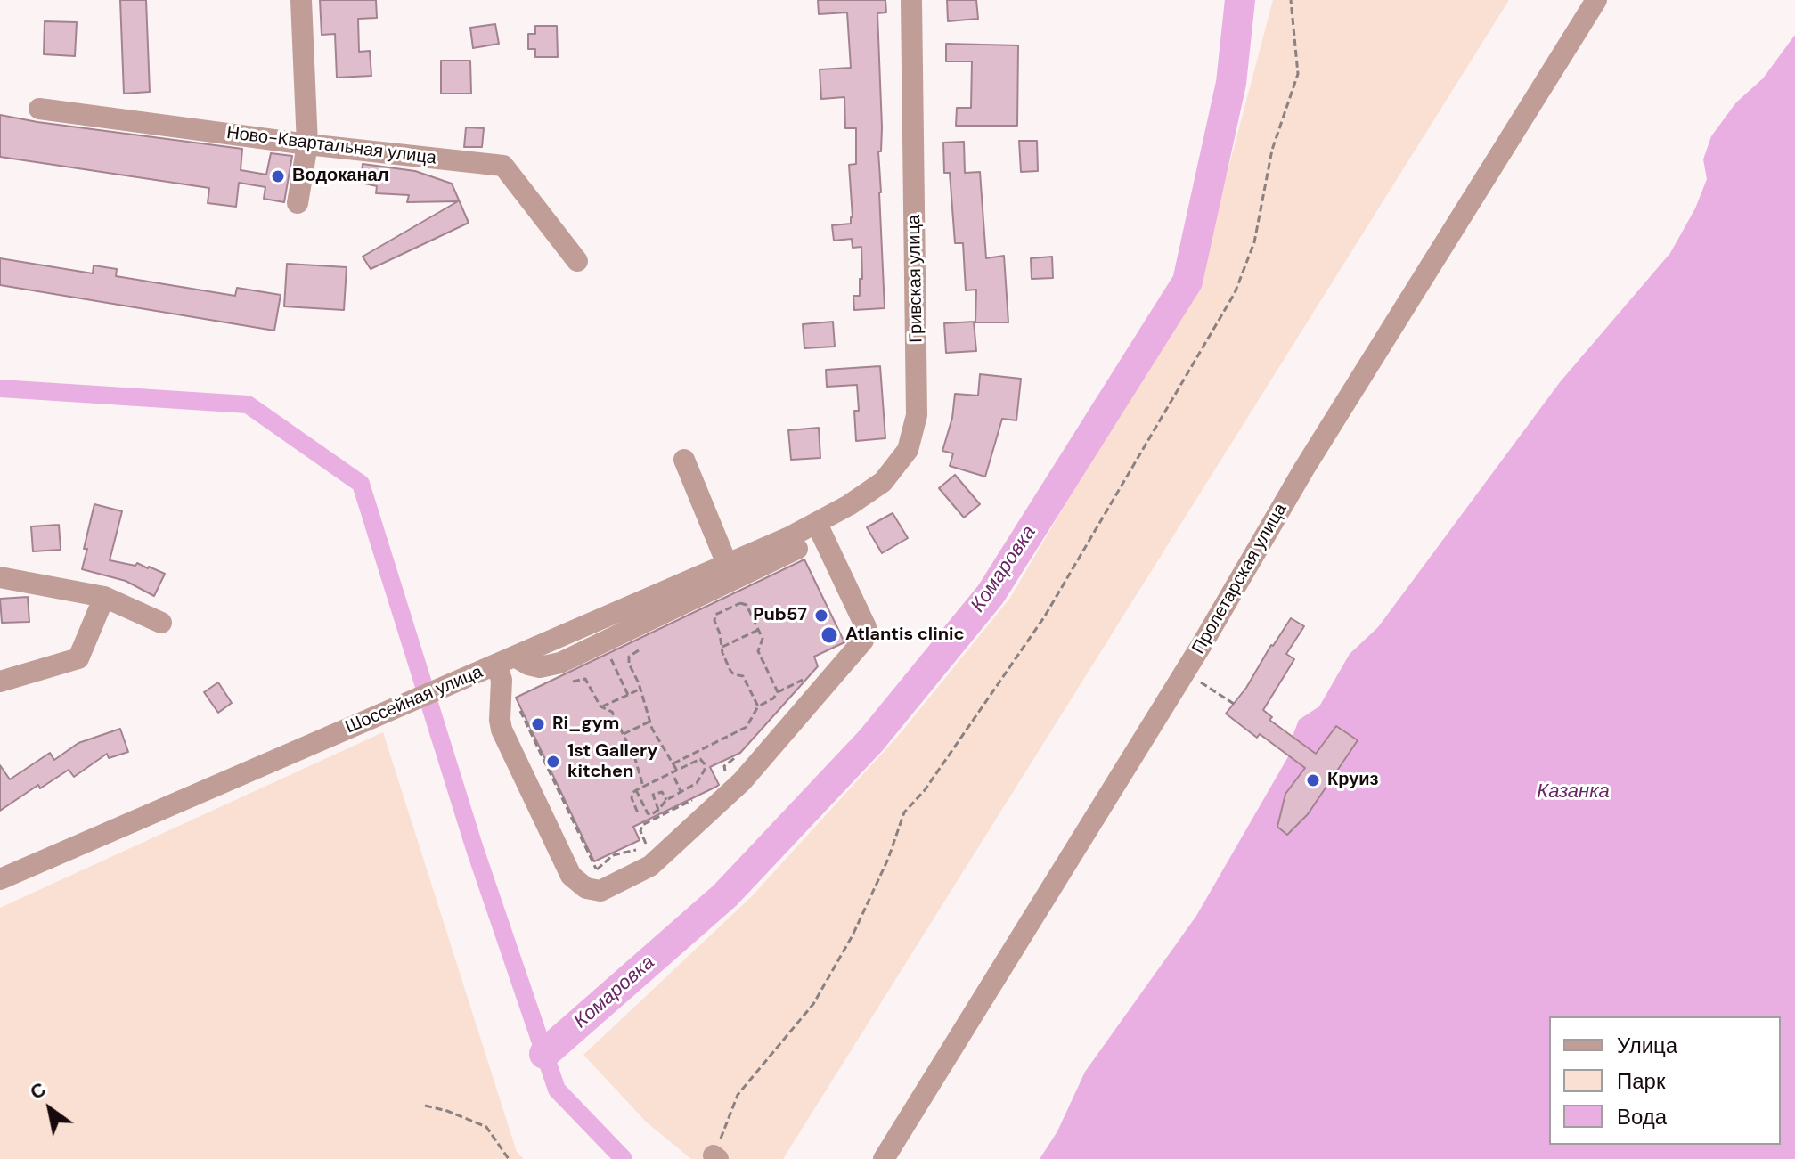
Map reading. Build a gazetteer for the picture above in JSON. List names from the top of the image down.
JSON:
{
  "streets": {
    "street": [
      "Ново-Квартальная улица",
      "Гривская улица",
      "Пролетарская улица",
      "Шоссейная улица"
    ]
  },
  "crossings": [
    ["Гривская улица", "Шоссейная улица"]
  ],
  "water": ["Комаровка", "Казанка"],
  "places": [
    "Водоканал",
    "Pub57",
    "Atlantis clinic",
    "Ri_gym",
    "1st Gallery kitchen",
    "Круиз"
  ],
  "legend": ["Улица", "Парк", "Вода"],
  "north": "top left"
}
